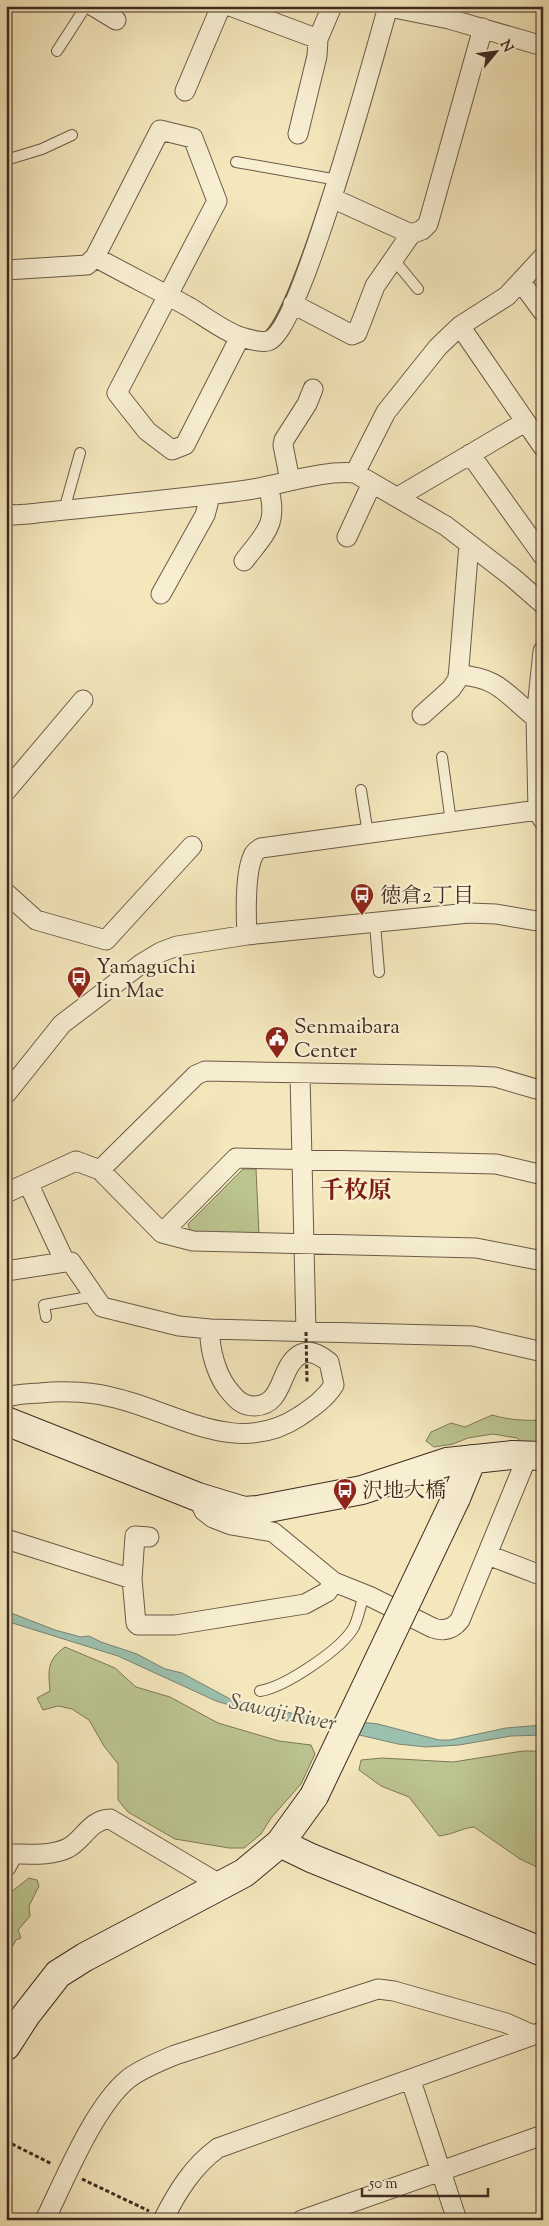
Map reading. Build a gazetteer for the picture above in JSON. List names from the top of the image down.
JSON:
{
  "districts": ["千枚原"],
  "water": ["Sawaji River"],
  "places": {
    "bus stop": ["徳倉2丁目", "Yamaguchi Iin Mae", "沢地大橋"],
    "public building": ["Senmaibara Center"]
  },
  "scale_bar": "50 m",
  "north": "top right"
}
